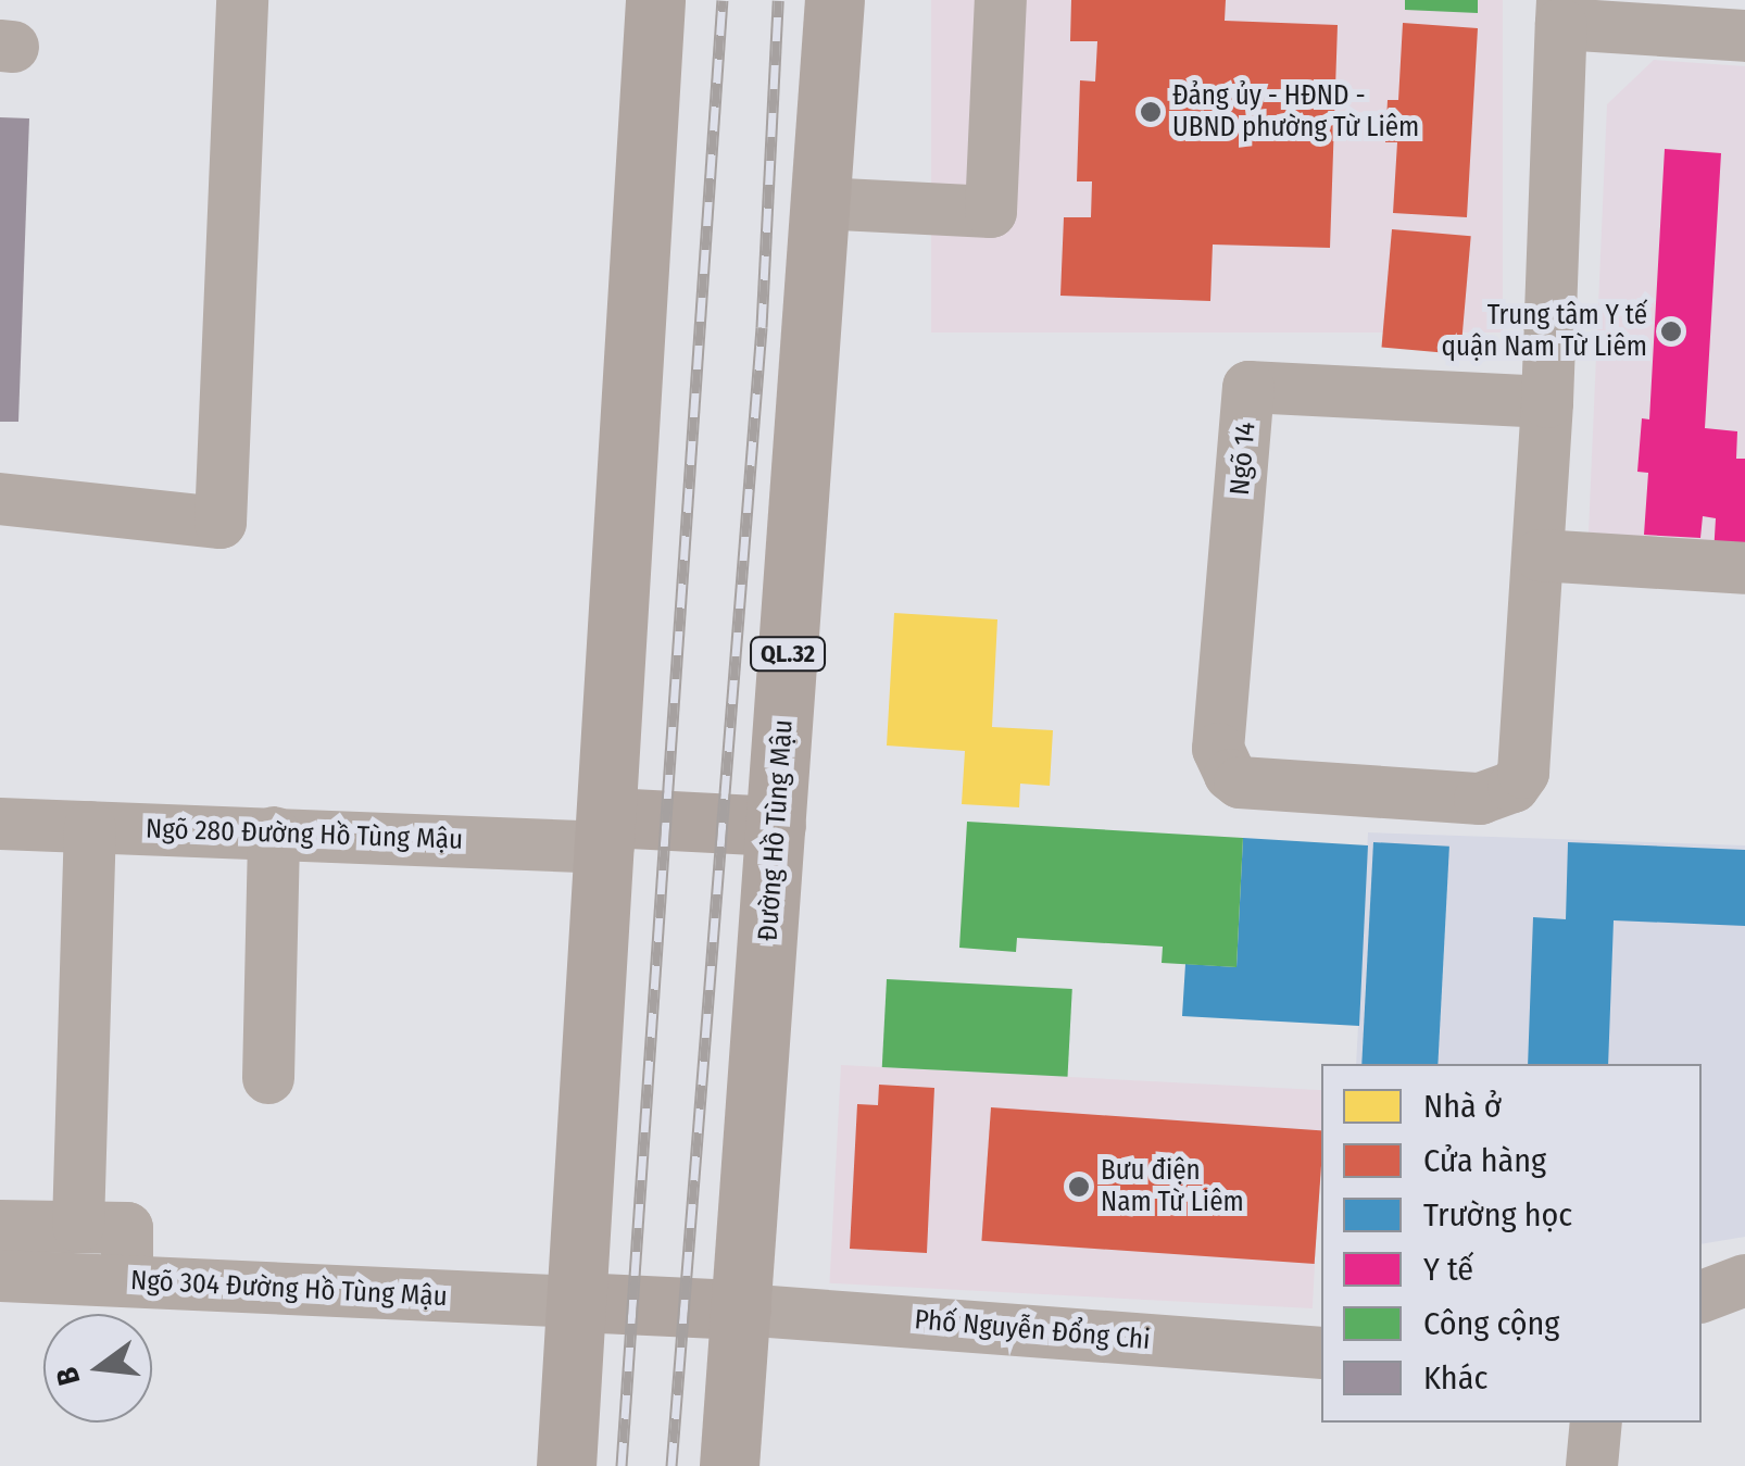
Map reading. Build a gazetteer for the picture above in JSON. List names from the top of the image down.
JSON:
{
  "streets": {
    "highway": ["QL.32", "Đường Hồ Tùng Mậu"],
    "street": [
      "Ngõ 14",
      "Ngõ 280 Đường Hồ Tùng Mậu",
      "Ngõ 304 Đường Hồ Tùng Mậu",
      "Phố Nguyễn Đổng Chi"
    ]
  },
  "crossings": [
    ["Đường Hồ Tùng Mậu", "Phố Nguyễn Đổng Chi"]
  ],
  "places": ["Đảng ủy - HĐND - UBND phường Từ Liêm", "Trung tâm Y tế quận Nam Từ Liêm", "Bưu điện Nam Từ Liêm"],
  "legend": [
    "Nhà ở",
    "Cửa hàng",
    "Trường học",
    "Y tế",
    "Công cộng",
    "Khác"
  ],
  "north": "left"
}
